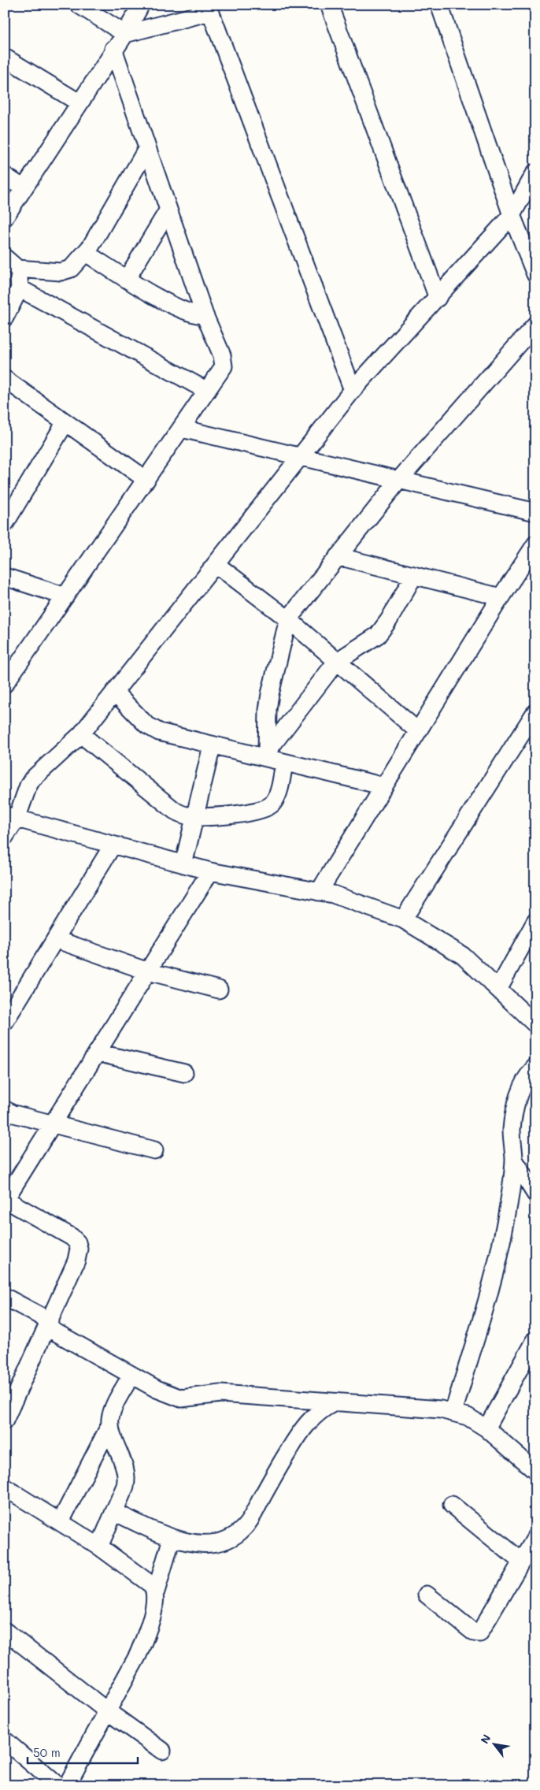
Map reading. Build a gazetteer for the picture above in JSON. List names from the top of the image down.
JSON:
{
  "scale_bar": "50 m",
  "north": "top left"
}
